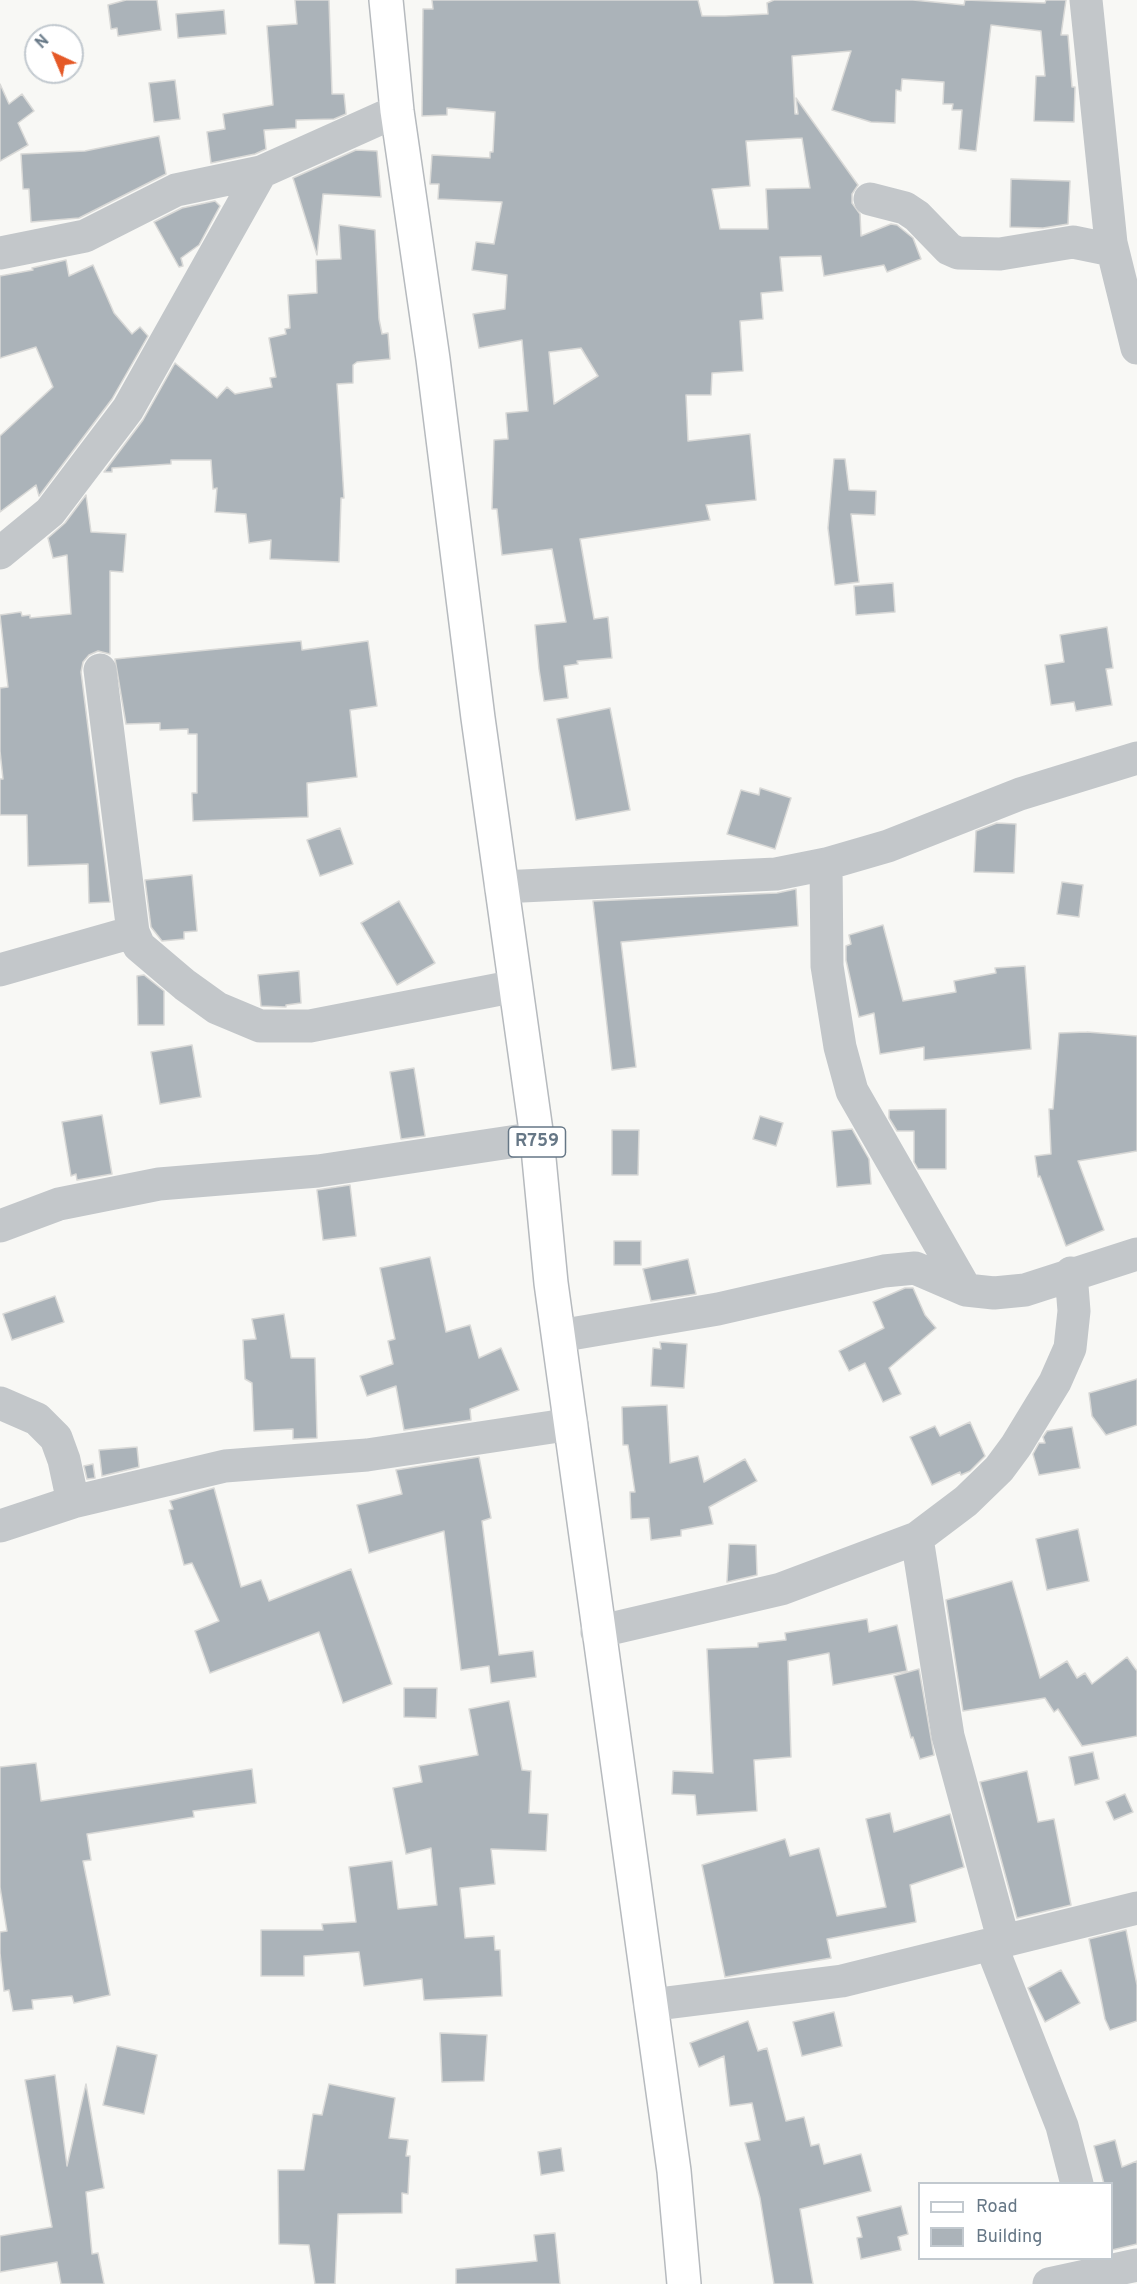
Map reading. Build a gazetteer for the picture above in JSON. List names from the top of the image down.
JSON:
{
  "streets": {
    "main road": ["R759"]
  },
  "legend": ["Road", "Building"],
  "north": "top left"
}
